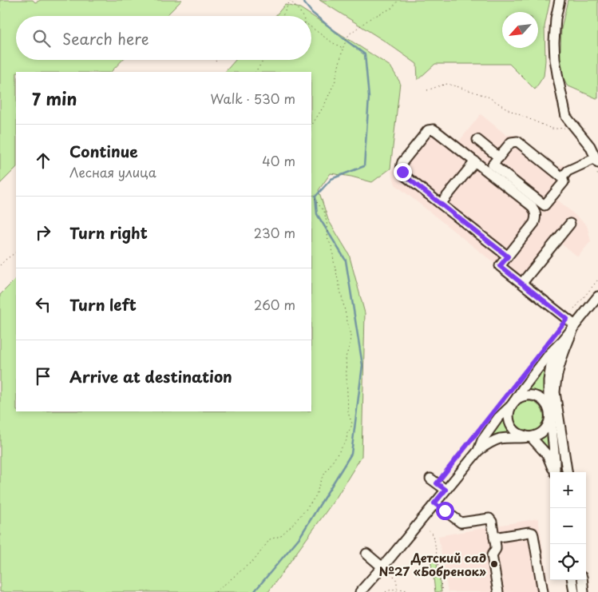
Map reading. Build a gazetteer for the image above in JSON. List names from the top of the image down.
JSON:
{
  "places": ["Детский сад №27 «Бобренок»"],
  "north": "bottom left",
  "page": {
    "search": "Search here",
    "heading": ["7 min", "Walk · 530 m"],
    "list": [
      ["Continue", "Лесная улица", "40 m"],
      ["Turn right", "230 m"],
      ["Turn left", "260 m"],
      "Arrive at destination"
    ],
    "map_buttons": ["+", "−"]
  }
}
